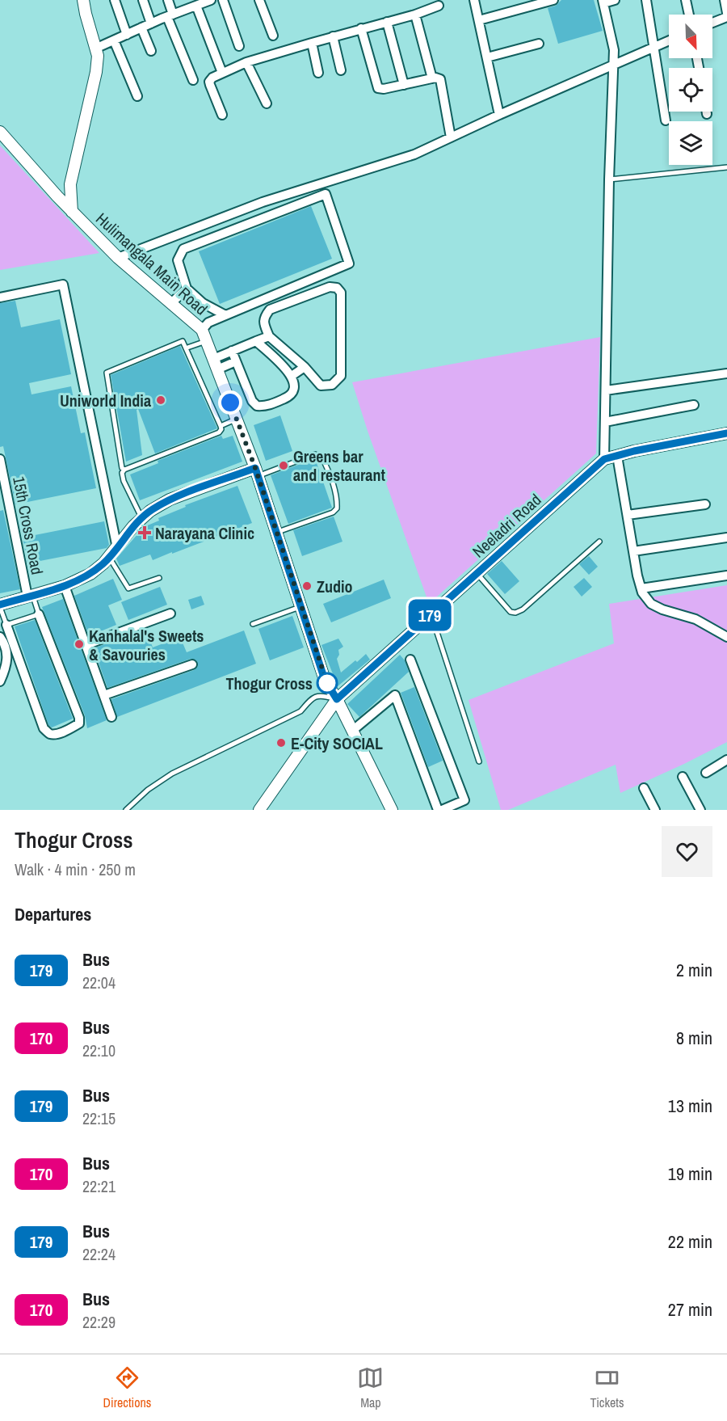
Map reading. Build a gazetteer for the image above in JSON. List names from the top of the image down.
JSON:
{
  "streets": {
    "main road": ["Hulimangala Main Road", "Neeladri Road"],
    "street": ["15th Cross Road"]
  },
  "places": {
    "other": [
      "Uniworld India",
      "Greens bar and restaurant",
      "Zudio",
      "Kanhalal's Sweets & Savouries",
      "Thogur Cross",
      "E-City SOCIAL"
    ],
    "health": ["Narayana Clinic"]
  },
  "lines": ["bus line 179"],
  "north": "bottom right",
  "page": {
    "on_map": "179",
    "heading": [
      ["Thogur Cross", "Walk · 4 min · 250 m"],
      "Departures"
    ],
    "list": [
      {
        "mark": "179",
        "name": "Bus",
        "note": "22:04",
        "value": "2 min"
      },
      {
        "mark": "170",
        "name": "Bus",
        "note": "22:10",
        "value": "8 min"
      },
      {
        "mark": "179",
        "name": "Bus",
        "note": "22:15",
        "value": "13 min"
      },
      {
        "mark": "170",
        "name": "Bus",
        "note": "22:21",
        "value": "19 min"
      },
      {
        "mark": "179",
        "name": "Bus",
        "note": "22:24",
        "value": "22 min"
      },
      {
        "mark": "170",
        "name": "Bus",
        "note": "22:29",
        "value": "27 min"
      }
    ],
    "tabs": ["Directions", "Map", "Tickets"]
  }
}
